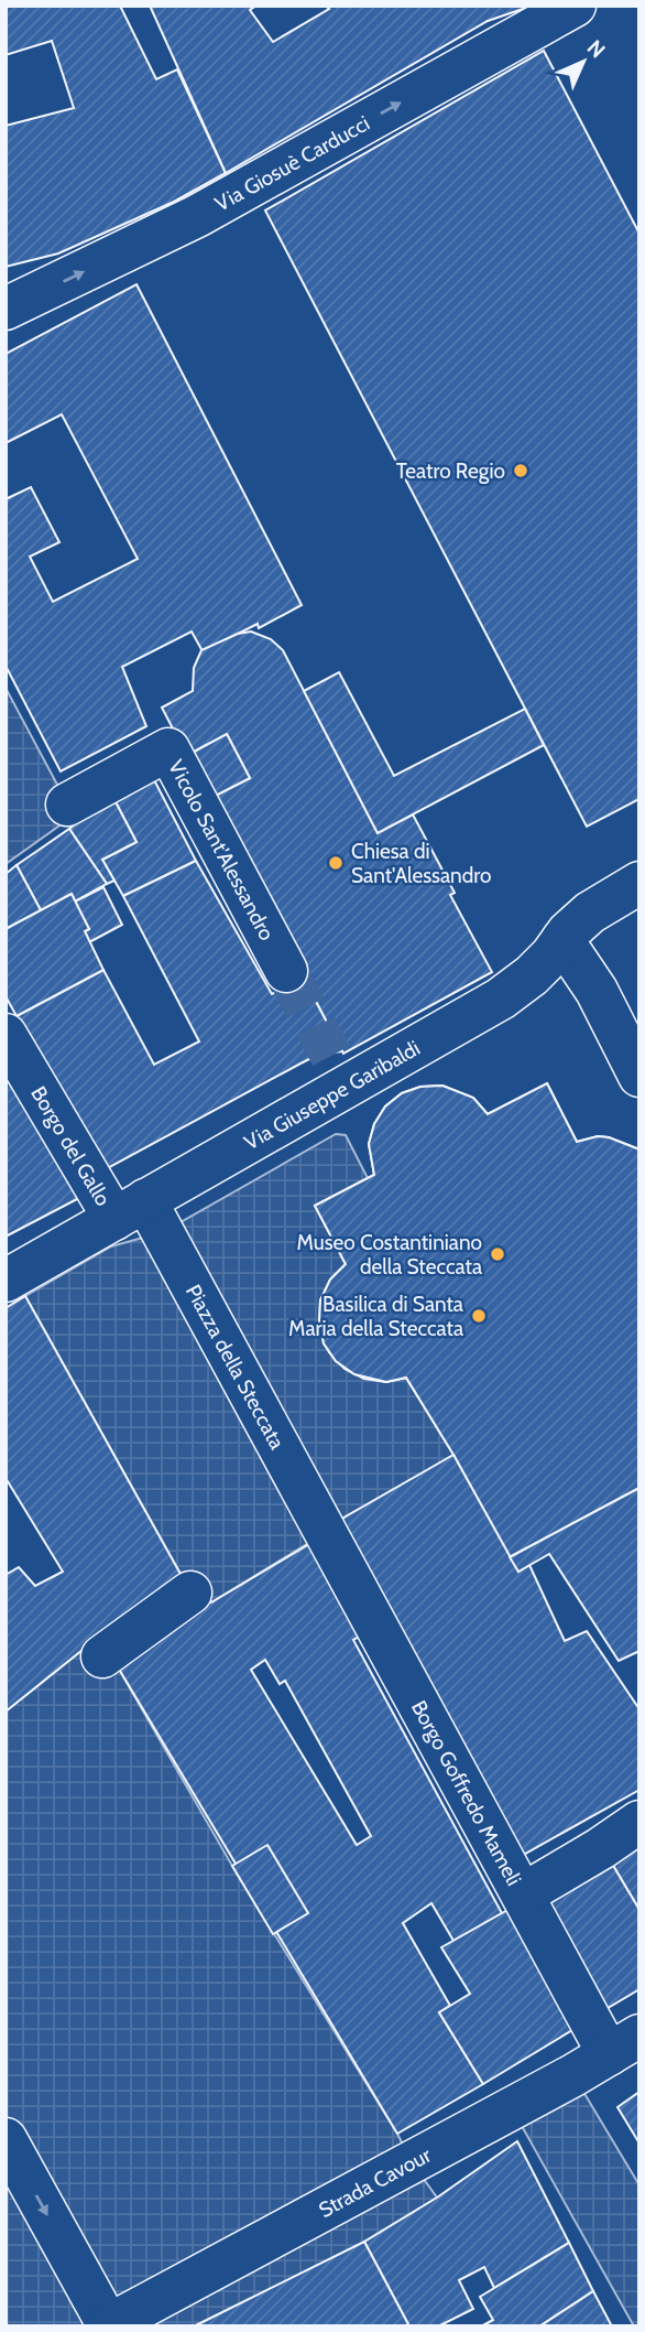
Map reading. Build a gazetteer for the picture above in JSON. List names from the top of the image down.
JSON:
{
  "streets": {
    "street": [
      "Via Giosuè Carducci",
      "Vicolo Sant'Alessandro",
      "Via Giuseppe Garibaldi",
      "Borgo del Gallo",
      "Piazza della Steccata",
      "Borgo Goffredo Mameli",
      "Strada Cavour"
    ]
  },
  "crossings": [
    ["Via Giuseppe Garibaldi", "Borgo del Gallo"],
    ["Via Giuseppe Garibaldi", "Piazza della Steccata"],
    ["Borgo del Gallo", "Piazza della Steccata"],
    ["Piazza della Steccata", "Borgo Goffredo Mameli"],
    ["Borgo Goffredo Mameli", "Strada Cavour"]
  ],
  "one_way": ["Via Giosuè Carducci"],
  "places": [
    "Teatro Regio",
    "Chiesa di Sant'Alessandro",
    "Museo Costantiniano della Steccata",
    "Basilica di Santa Maria della Steccata"
  ],
  "north": "top right"
}
